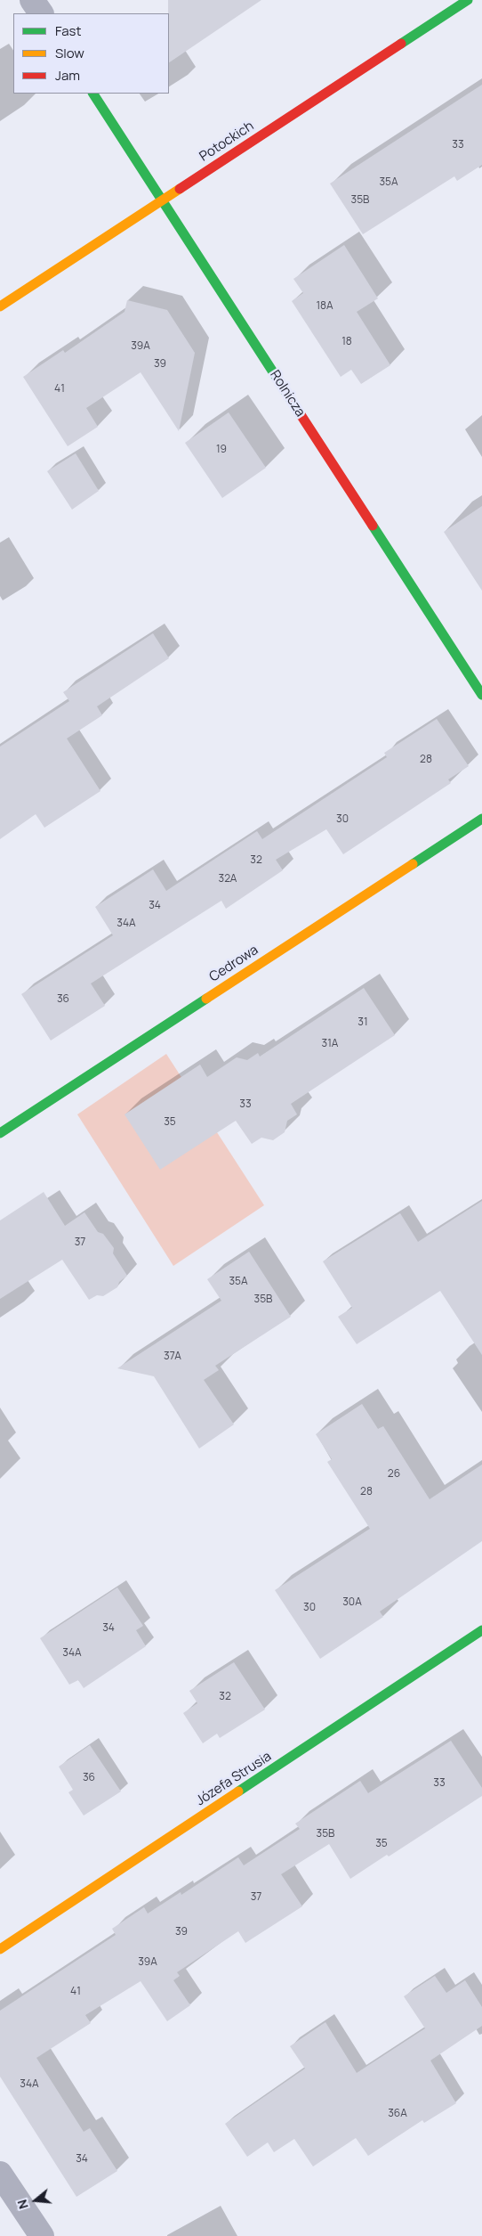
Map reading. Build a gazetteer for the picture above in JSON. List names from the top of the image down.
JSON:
{
  "streets": {
    "street": [
      "Potockich",
      "Rolnicza",
      "Cedrowa",
      "Józefa Strusia"
    ]
  },
  "crossings": [
    ["Potockich", "Rolnicza"]
  ],
  "house_numbers": [
    "33",
    "35A",
    "35B",
    "18A",
    "18",
    "39A",
    "39",
    "41",
    "19",
    "28",
    "30",
    "32",
    "32A",
    "34",
    "34A",
    "36",
    "31",
    "31A",
    "33",
    "35",
    "37",
    "35A",
    "35B",
    "37A",
    "26",
    "28",
    "30A",
    "30",
    "34",
    "34A",
    "32",
    "36",
    "33",
    "35B",
    "35",
    "37",
    "39",
    "39A",
    "41",
    "34A",
    "36A",
    "34"
  ],
  "legend": ["Fast", "Slow", "Jam"],
  "north": "left"
}
